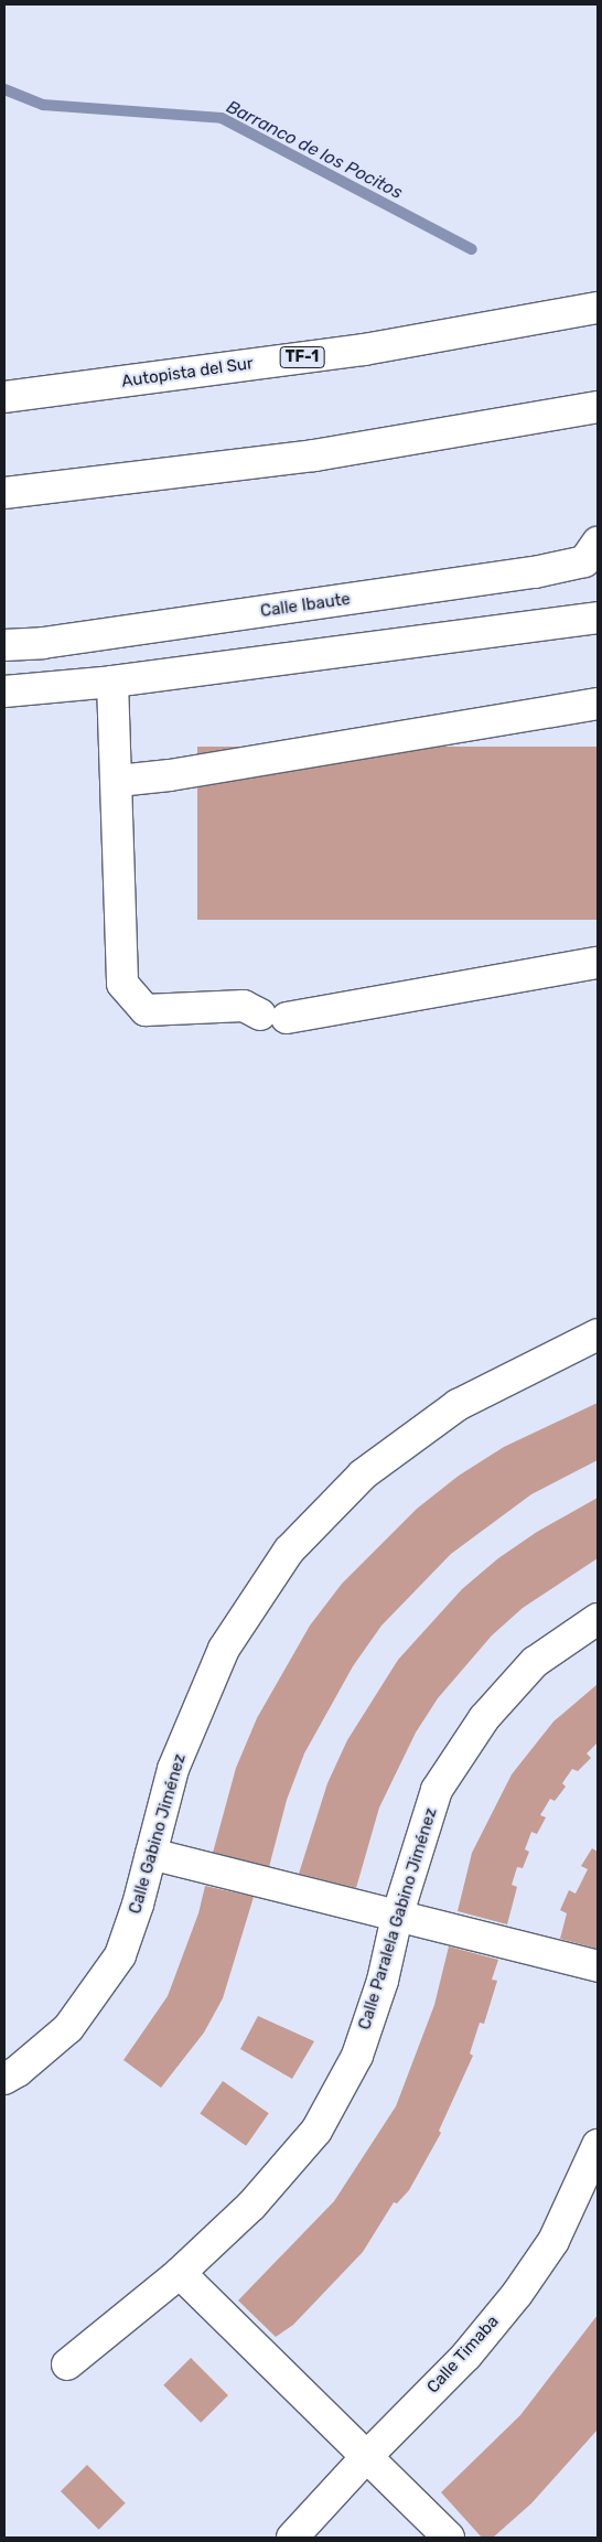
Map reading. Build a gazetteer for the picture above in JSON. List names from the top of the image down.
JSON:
{
  "streets": {
    "main road": [
      "TF-1",
      "Autopista del Sur",
      "Calle Ibaute",
      "Calle Gabino Jiménez",
      "Calle Paralela Gabino Jiménez",
      "Calle Timaba"
    ]
  },
  "water": ["Barranco de los Pocitos"]
}
